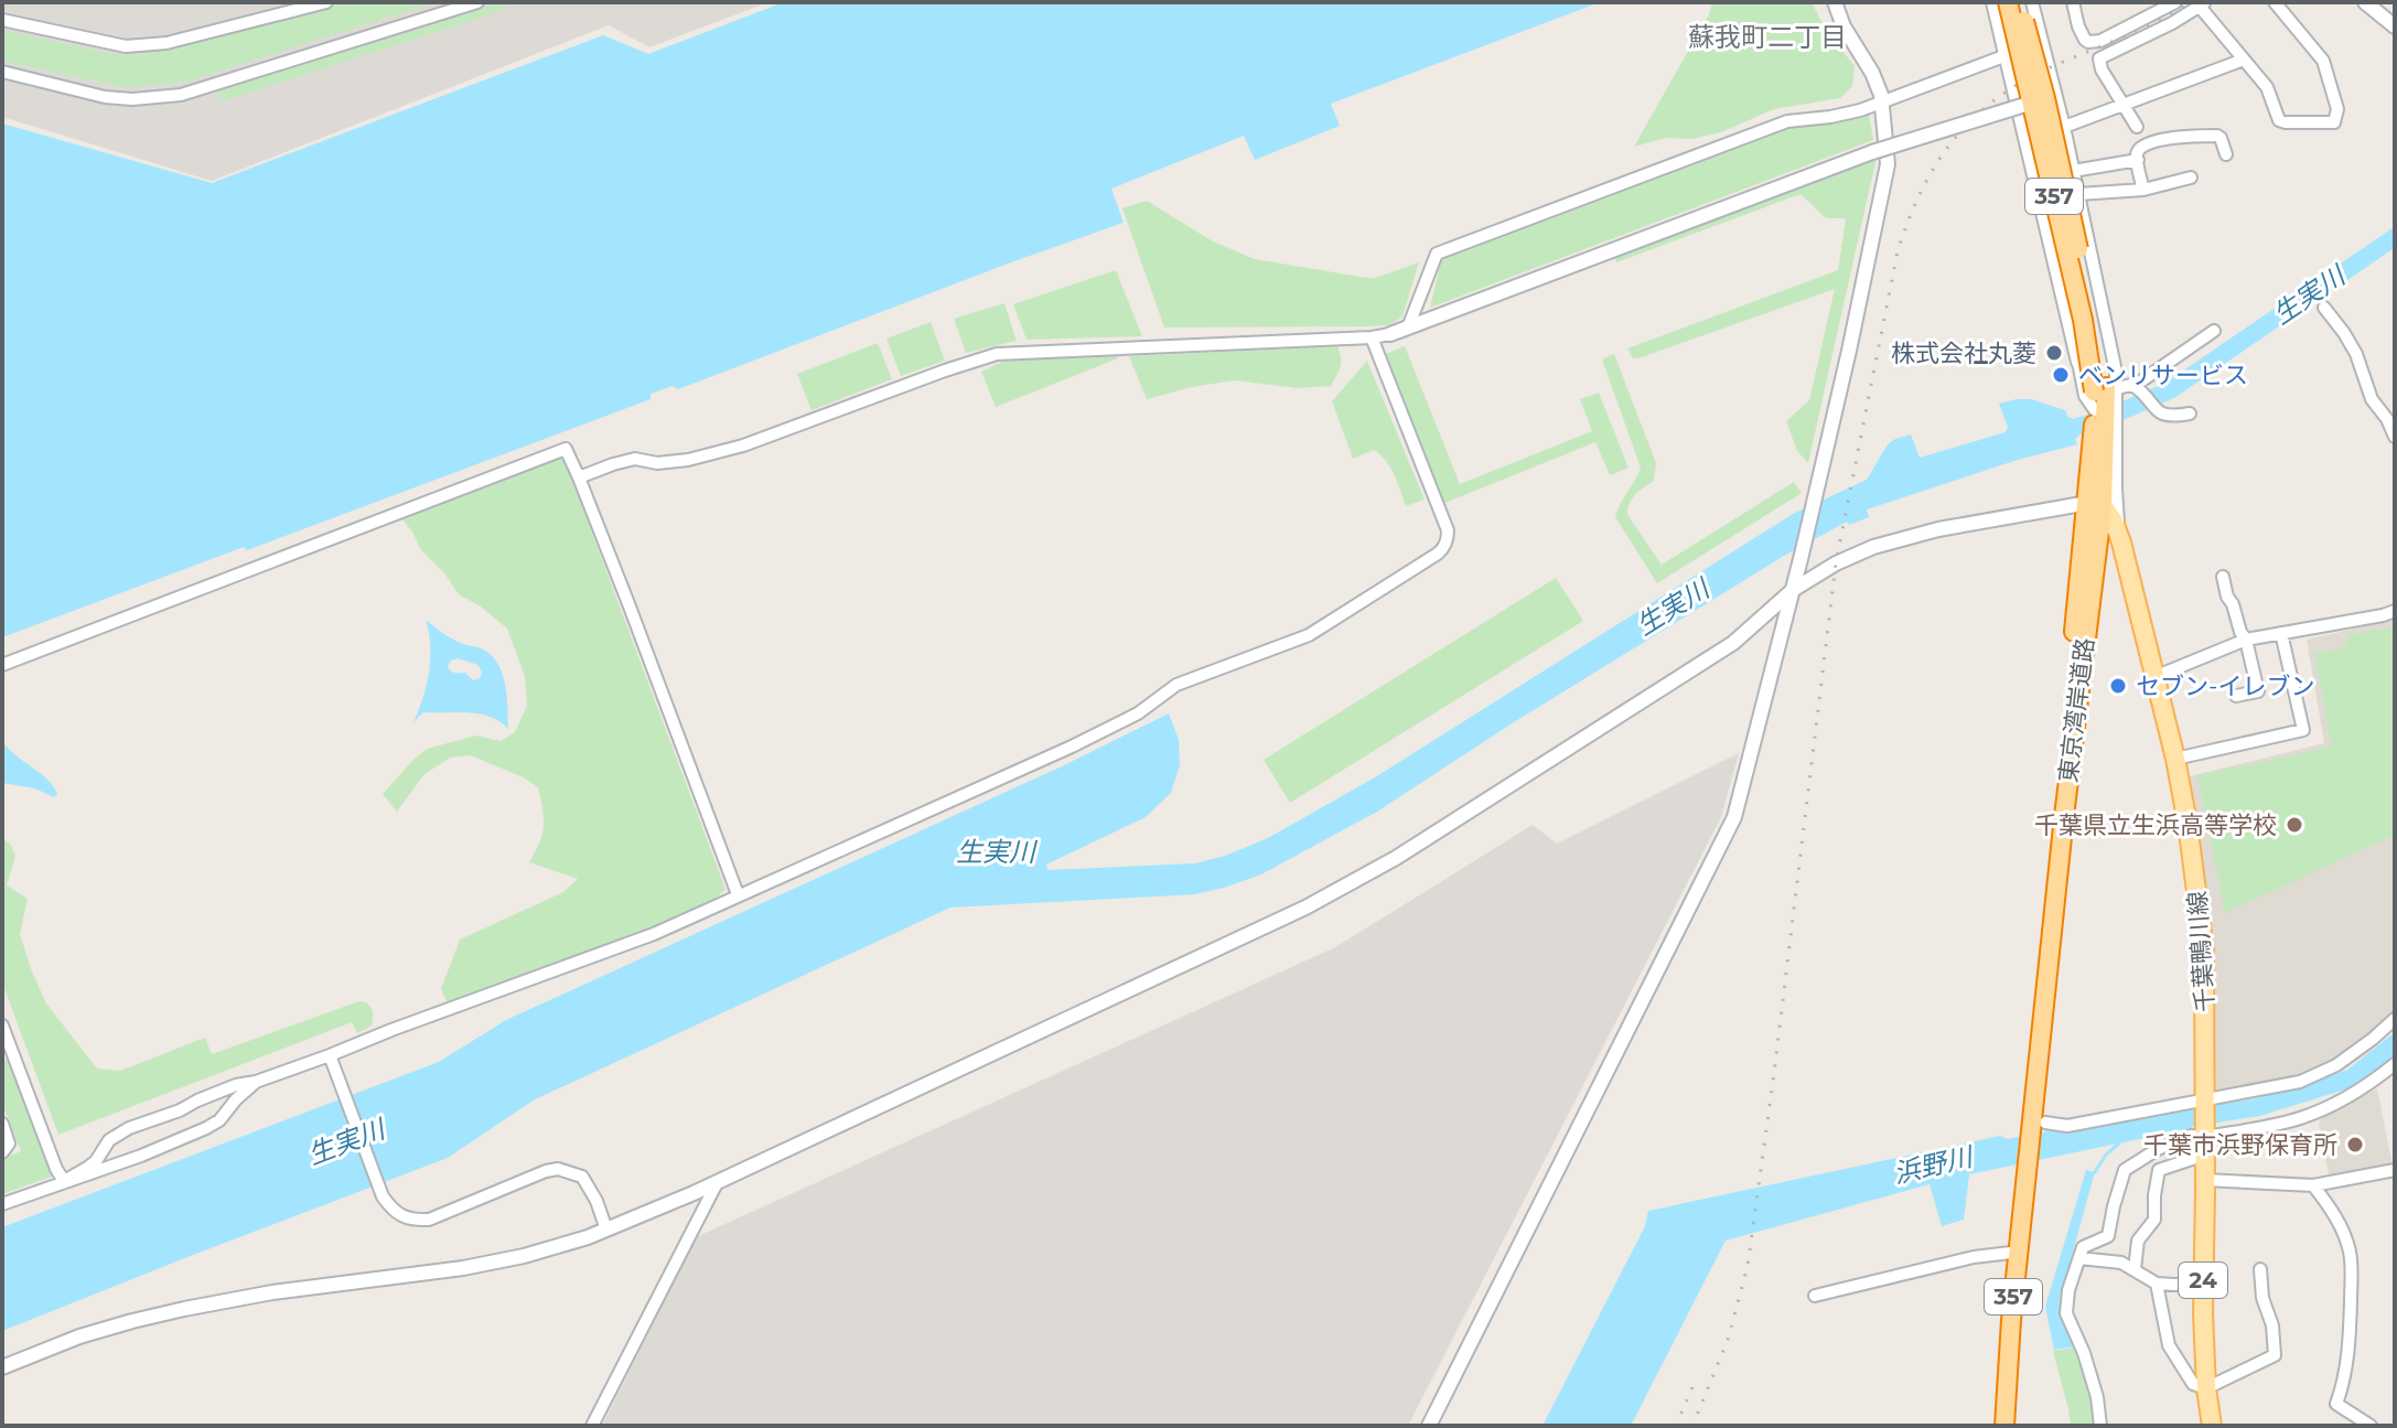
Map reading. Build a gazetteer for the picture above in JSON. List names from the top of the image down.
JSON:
{
  "streets": {
    "highway": ["357", "東京湾岸道路"],
    "main road": ["千葉鴨川線", "24"]
  },
  "crossings": [
    ["東京湾岸道路", "千葉鴨川線"]
  ],
  "districts": ["蘇我町二丁目"],
  "water": ["生実川", "浜野川"],
  "places": [
    "株式会社丸菱",
    "ベンリサービス",
    "セブン-イレブン",
    "千葉県立生浜高等学校",
    "千葉市浜野保育所"
  ]
}
